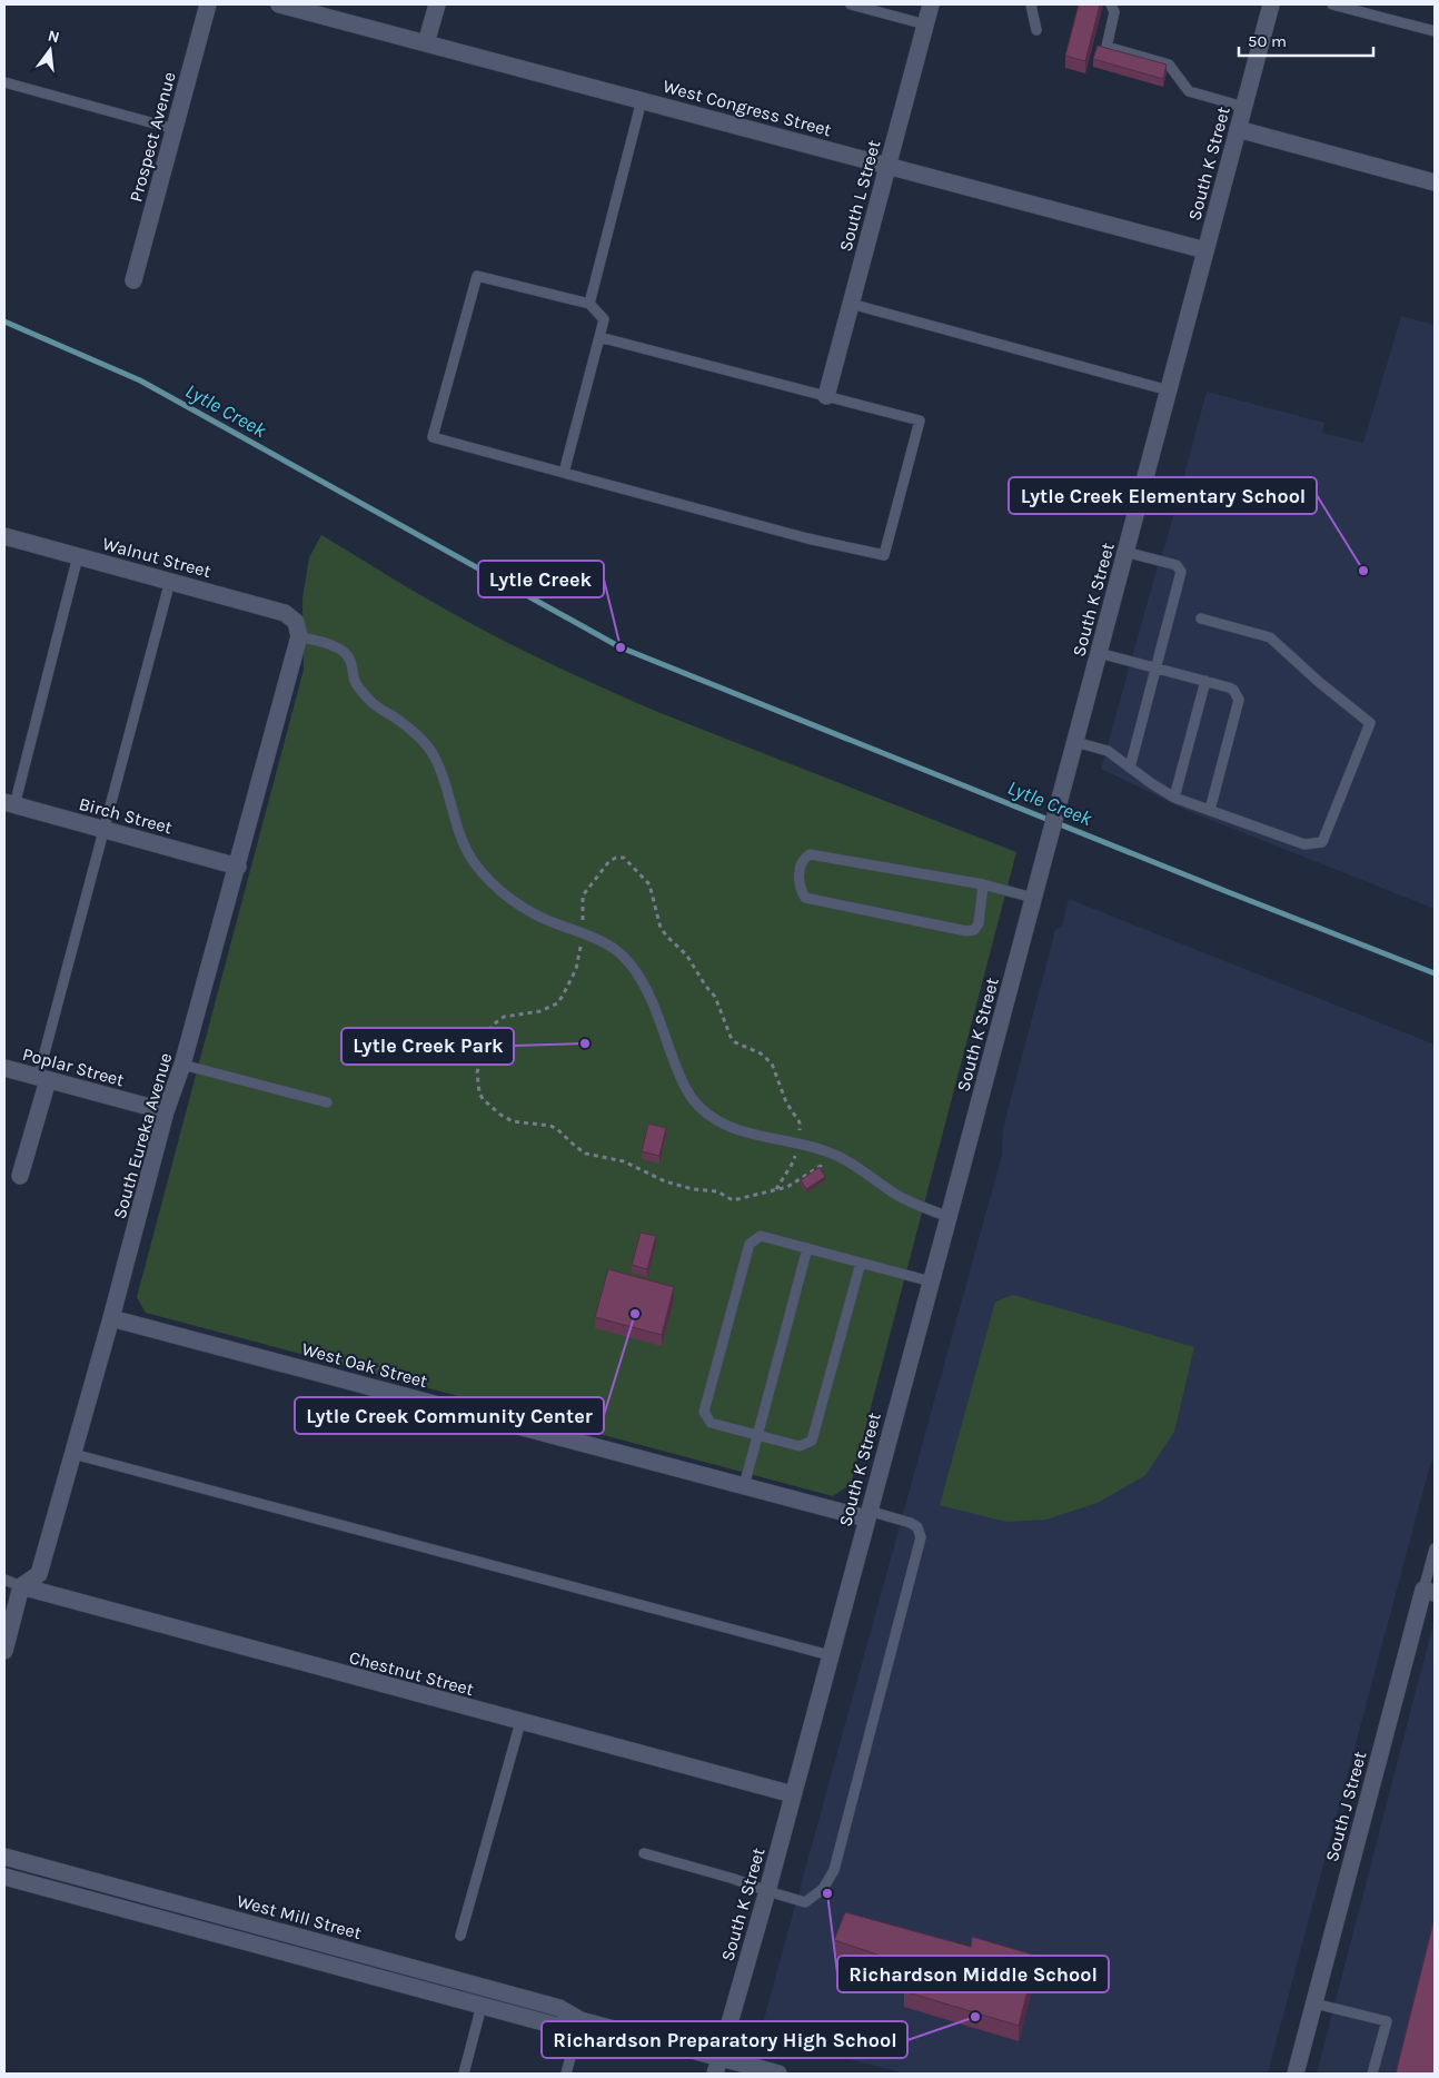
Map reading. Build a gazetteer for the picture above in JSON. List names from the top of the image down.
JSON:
{
  "streets": {
    "street": [
      "West Congress Street",
      "Prospect Avenue",
      "South K Street",
      "South L Street",
      "Walnut Street",
      "Birch Street",
      "Poplar Street",
      "South Eureka Avenue",
      "West Oak Street",
      "Chestnut Street",
      "South J Street",
      "West Mill Street"
    ]
  },
  "crossings": [
    ["West Congress Street", "South K Street"],
    ["West Congress Street", "South L Street"],
    ["South K Street", "West Oak Street"],
    ["South K Street", "Chestnut Street"],
    ["South K Street", "West Mill Street"],
    ["Walnut Street", "South Eureka Avenue"],
    ["Birch Street", "South Eureka Avenue"],
    ["Poplar Street", "South Eureka Avenue"],
    ["South Eureka Avenue", "West Oak Street"],
    ["South Eureka Avenue", "Chestnut Street"]
  ],
  "water": ["Lytle Creek"],
  "places": [
    "Lytle Creek Elementary School",
    "Lytle Creek",
    "Lytle Creek Park",
    "Lytle Creek Community Center",
    "Richardson Middle School",
    "Richardson Preparatory High School"
  ],
  "scale_bar": "50 m",
  "north": "top"
}
